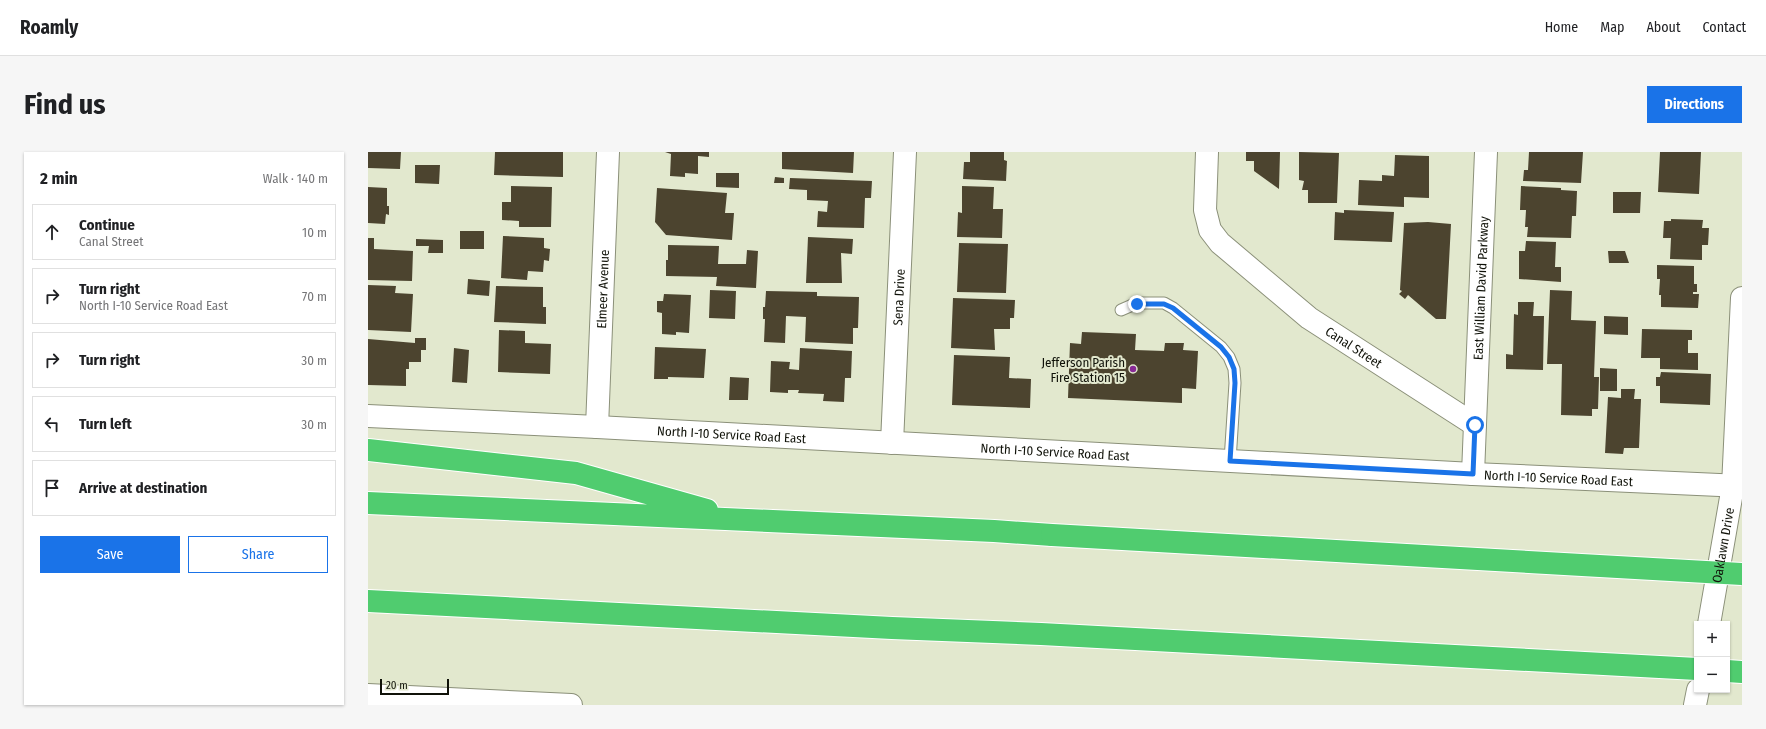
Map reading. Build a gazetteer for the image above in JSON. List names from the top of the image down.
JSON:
{
  "streets": {
    "street": [
      "East William David Parkway",
      "Elmeer Avenue",
      "Sena Drive",
      "Canal Street",
      "North I-10 Service Road East",
      "Oaklawn Drive"
    ]
  },
  "crossings": [
    ["East William David Parkway", "Canal Street"],
    ["Elmeer Avenue", "North I-10 Service Road East"],
    ["Sena Drive", "North I-10 Service Road East"],
    ["North I-10 Service Road East", "Oaklawn Drive"]
  ],
  "places": ["Jefferson Parish Fire Station 15"],
  "scale_bar": "20 m",
  "page": {
    "header": "Roamly",
    "nav": [
      "Home",
      "Map",
      "About",
      "Contact"
    ],
    "buttons": [
      "Directions",
      ["Save", "Share"]
    ],
    "title": "Find us",
    "heading": ["2 min", "Walk · 140 m"],
    "list": [
      ["Continue", "Canal Street", "10 m"],
      ["Turn right", "North I-10 Service Road East", "70 m"],
      ["Turn right", "30 m"],
      ["Turn left", "30 m"],
      "Arrive at destination"
    ],
    "map_buttons": ["+", "−"],
    "scale": "20 m"
  }
}
